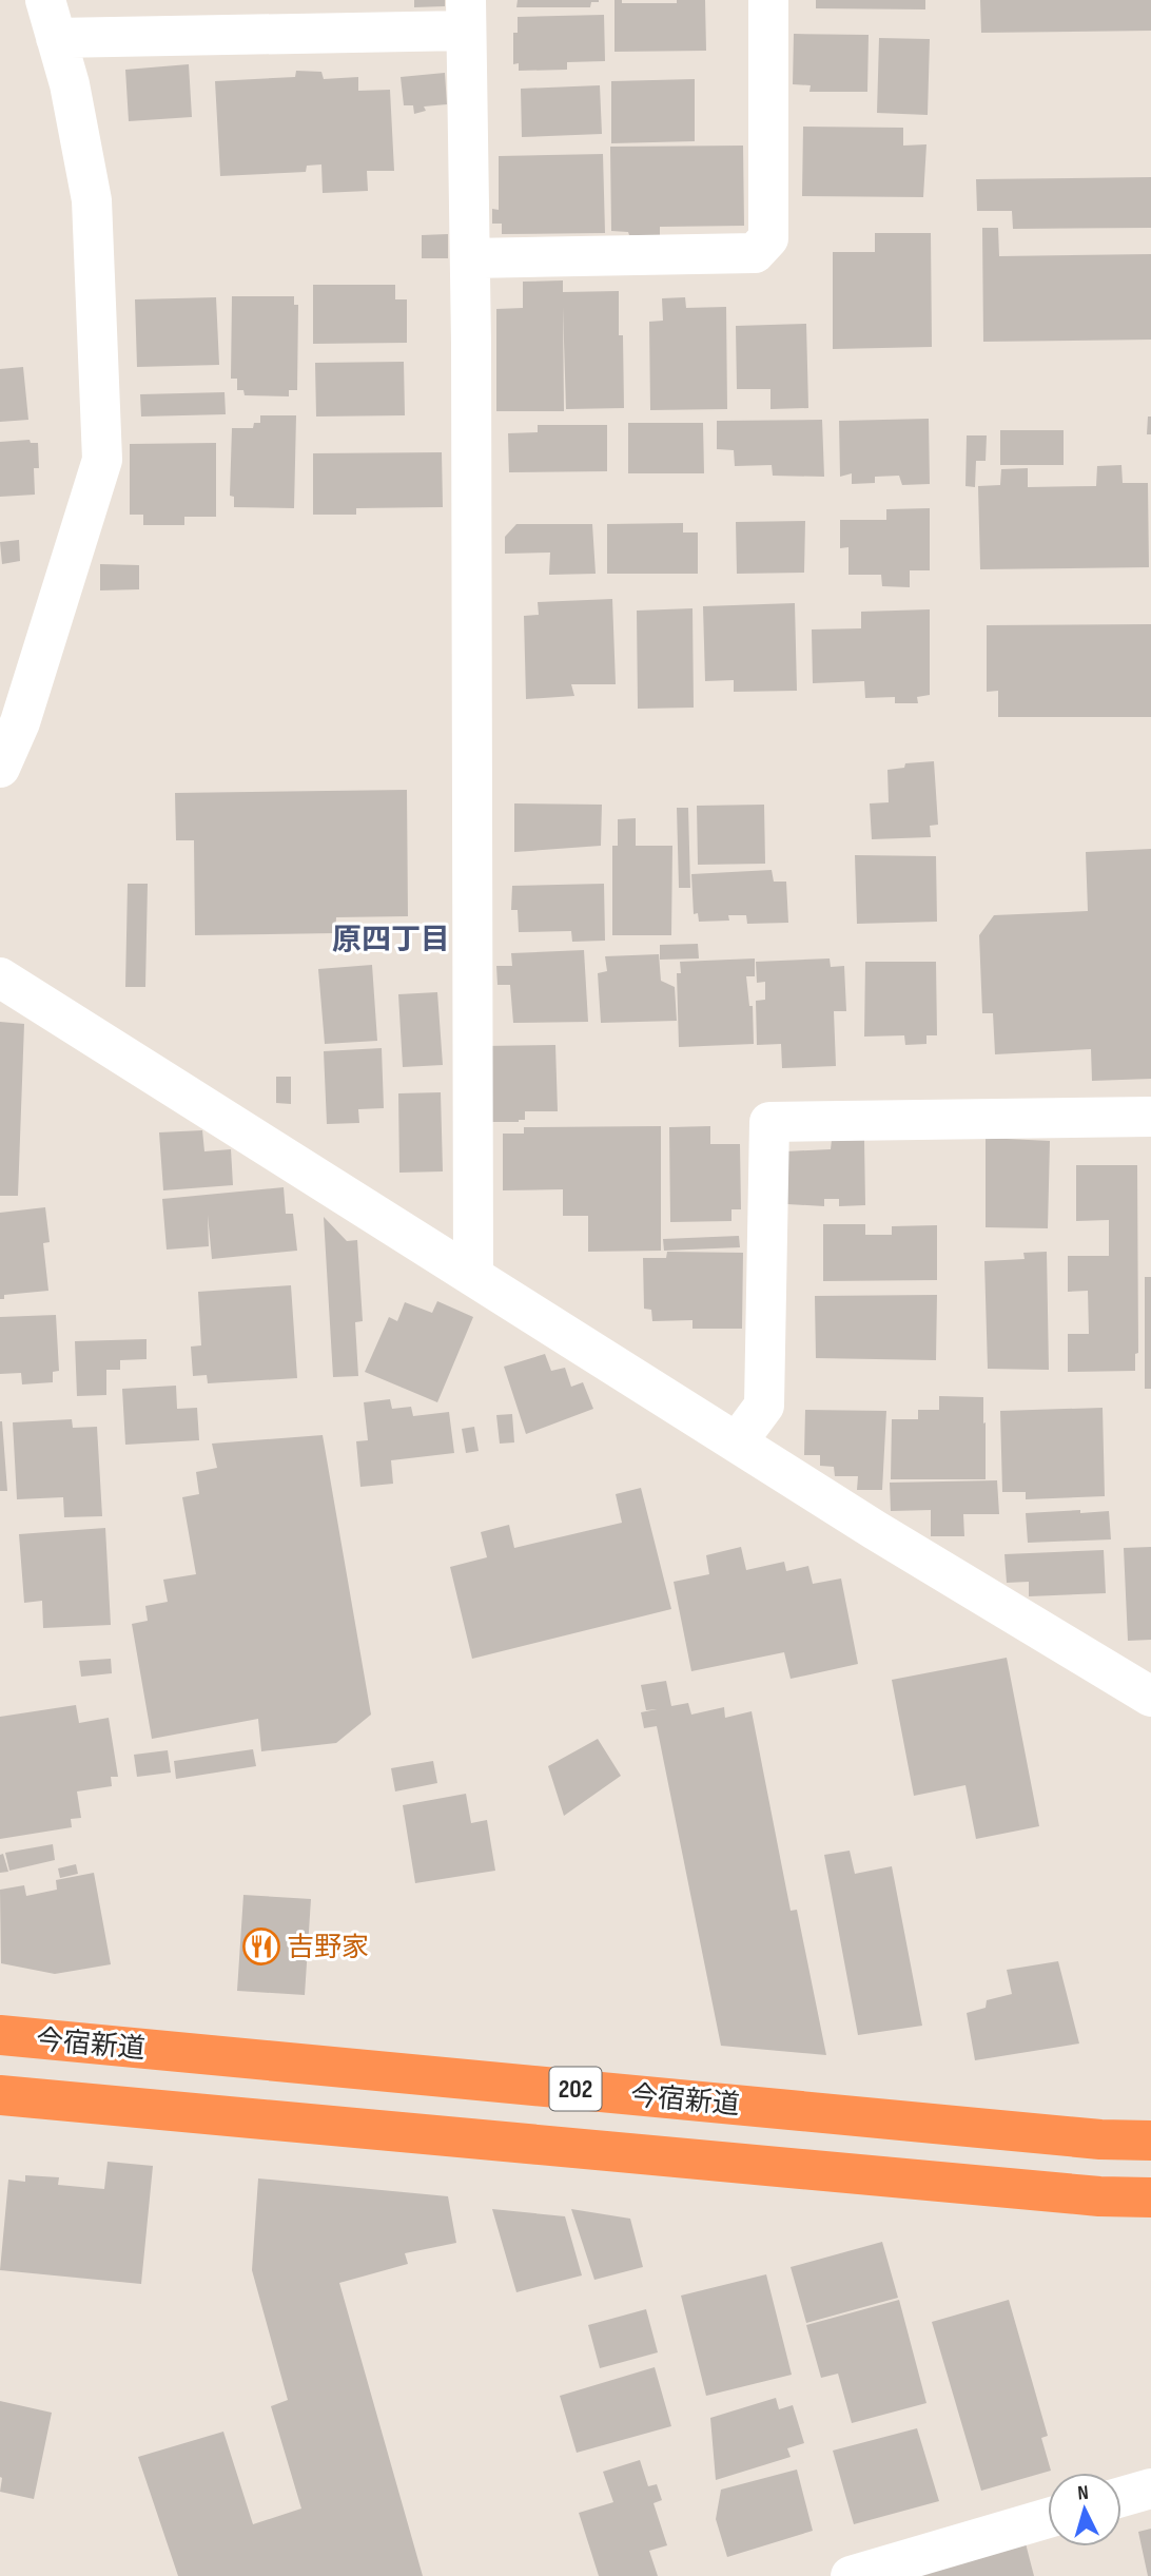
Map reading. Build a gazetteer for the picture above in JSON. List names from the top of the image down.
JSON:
{
  "streets": {
    "highway": ["今宿新道", "202"]
  },
  "districts": ["原四丁目"],
  "places": {
    "restaurant": ["吉野家"]
  },
  "north": "top"
}
